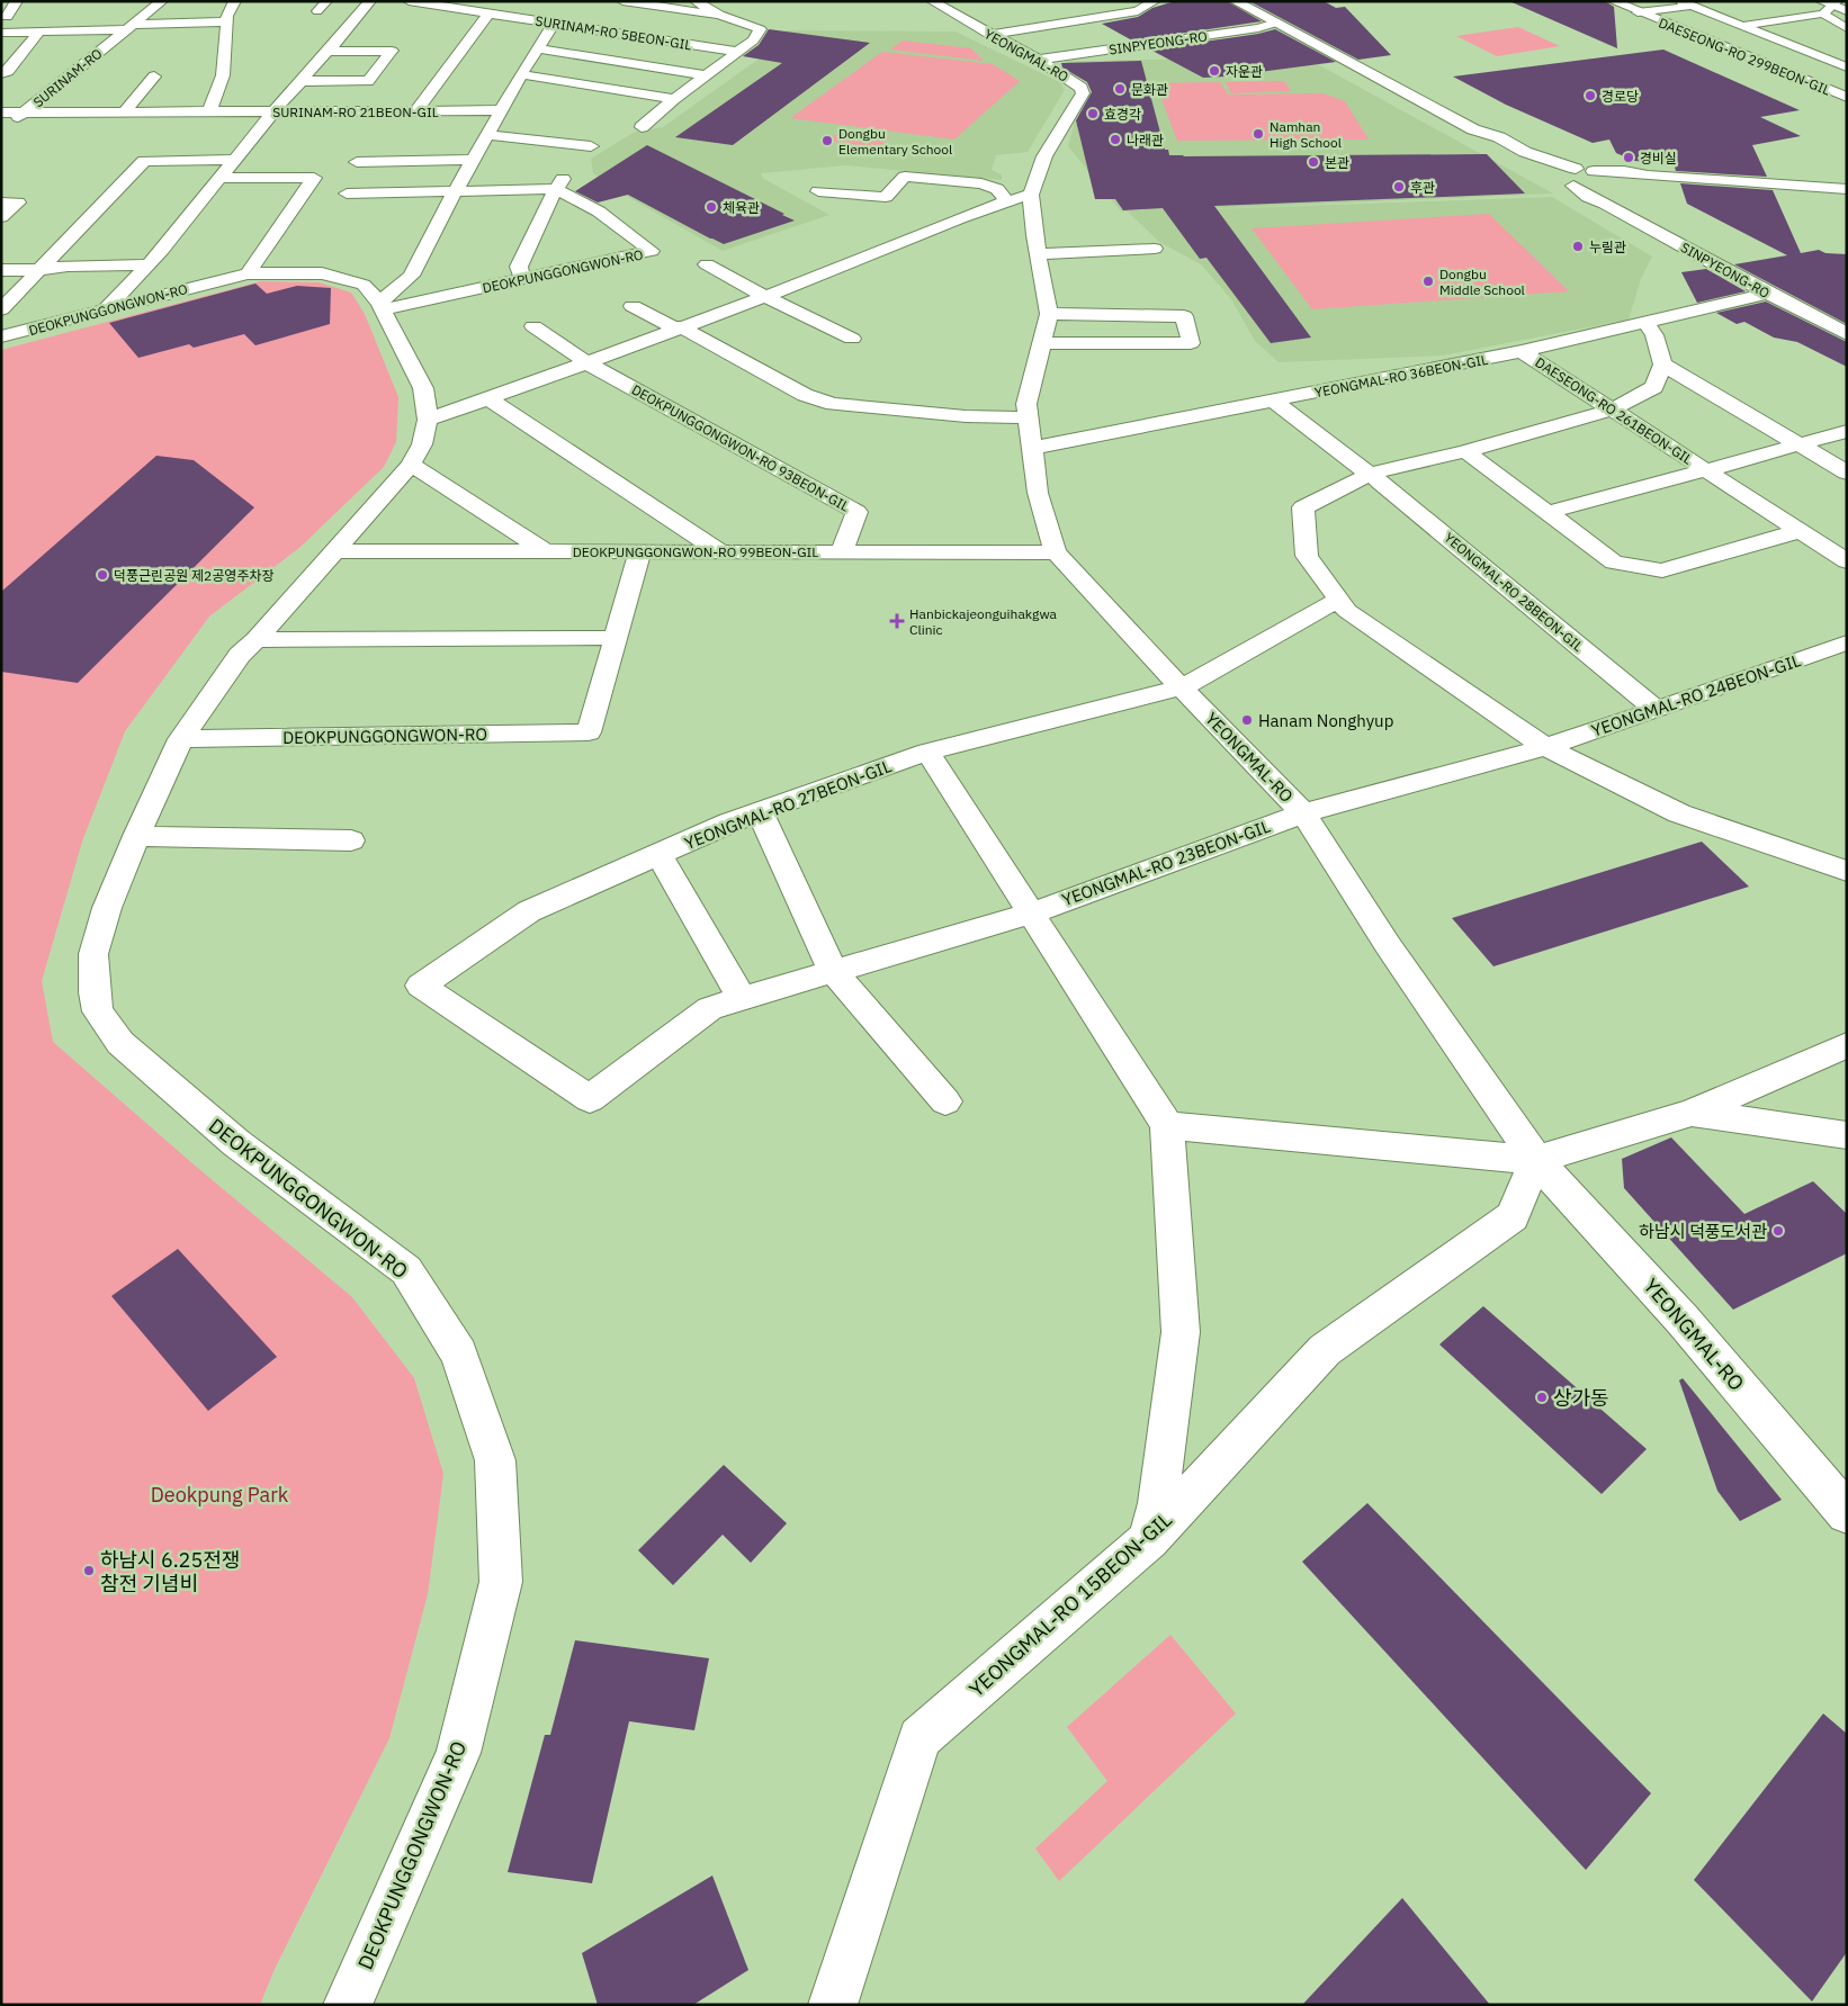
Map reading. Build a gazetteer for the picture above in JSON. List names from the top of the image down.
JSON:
{
  "streets": {
    "street": [
      "SURINAM-RO 5BEON-GIL",
      "SINPYEONG-RO",
      "YEONGMAL-RO",
      "DAESEONG-RO 299BEON-GIL",
      "SURINAM-RO",
      "SURINAM-RO 21BEON-GIL",
      "DEOKPUNGGONGWON-RO",
      "YEONGMAL-RO 36BEON-GIL",
      "DAESEONG-RO 261BEON-GIL",
      "DEOKPUNGGONGWON-RO 93BEON-GIL",
      "DEOKPUNGGONGWON-RO 99BEON-GIL",
      "YEONGMAL-RO 28BEON-GIL",
      "YEONGMAL-RO 24BEON-GIL",
      "YEONGMAL-RO 27BEON-GIL",
      "YEONGMAL-RO 23BEON-GIL",
      "YEONGMAL-RO 15BEON-GIL"
    ]
  },
  "crossings": [
    ["SINPYEONG-RO", "YEONGMAL-RO"],
    ["SINPYEONG-RO", "YEONGMAL-RO 36BEON-GIL"],
    ["YEONGMAL-RO", "YEONGMAL-RO 36BEON-GIL"],
    ["YEONGMAL-RO", "DEOKPUNGGONGWON-RO 99BEON-GIL"],
    ["YEONGMAL-RO", "YEONGMAL-RO 24BEON-GIL"],
    ["YEONGMAL-RO", "YEONGMAL-RO 27BEON-GIL"],
    ["YEONGMAL-RO", "YEONGMAL-RO 23BEON-GIL"],
    ["YEONGMAL-RO", "YEONGMAL-RO 15BEON-GIL"],
    ["SURINAM-RO", "SURINAM-RO 21BEON-GIL"],
    ["DEOKPUNGGONGWON-RO", "DEOKPUNGGONGWON-RO 99BEON-GIL"],
    ["YEONGMAL-RO 36BEON-GIL", "DAESEONG-RO 261BEON-GIL"],
    ["YEONGMAL-RO 36BEON-GIL", "YEONGMAL-RO 28BEON-GIL"],
    ["DEOKPUNGGONGWON-RO 93BEON-GIL", "DEOKPUNGGONGWON-RO 99BEON-GIL"],
    ["YEONGMAL-RO 28BEON-GIL", "YEONGMAL-RO 24BEON-GIL"],
    ["YEONGMAL-RO 24BEON-GIL", "YEONGMAL-RO 23BEON-GIL"],
    ["YEONGMAL-RO 27BEON-GIL", "YEONGMAL-RO 23BEON-GIL"]
  ],
  "parks": ["Deokpung Park"],
  "places": {
    "other": [
      "자운관",
      "문화관",
      "경로당",
      "효경각",
      "Namhan High School",
      "나래관",
      "Dongbu Elementary School",
      "경비실",
      "본관",
      "후관",
      "체육관",
      "누림관",
      "Dongbu Middle School",
      "덕풍근린공원 제2공영주차장",
      "Hanam Nonghyup",
      "하남시 덕풍도서관",
      "상가동",
      "하남시 6.25전쟁 참전 기념비"
    ],
    "health": ["Hanbickajeonguihakgwa Clinic"]
  }
}
